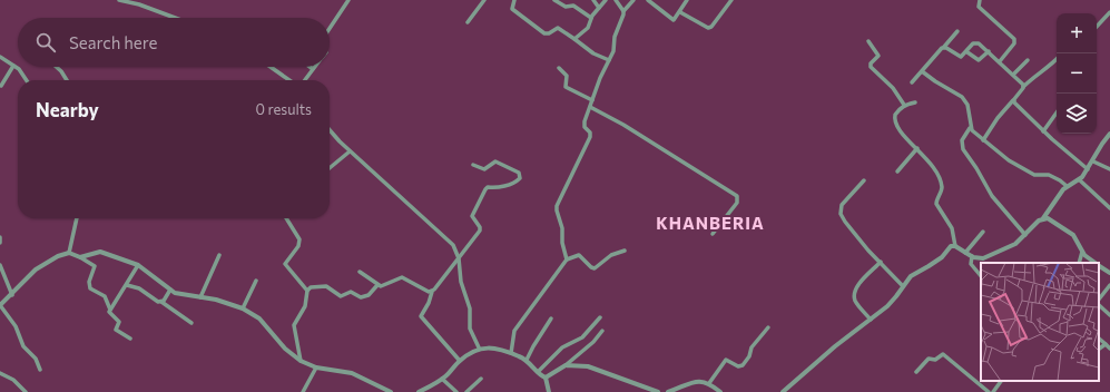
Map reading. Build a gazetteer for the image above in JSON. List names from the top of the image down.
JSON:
{
  "districts": ["KHANBERIA"],
  "page": {
    "map_buttons": ["+", "−"],
    "search": "Search here",
    "heading": ["Nearby", "0 results"]
  }
}
